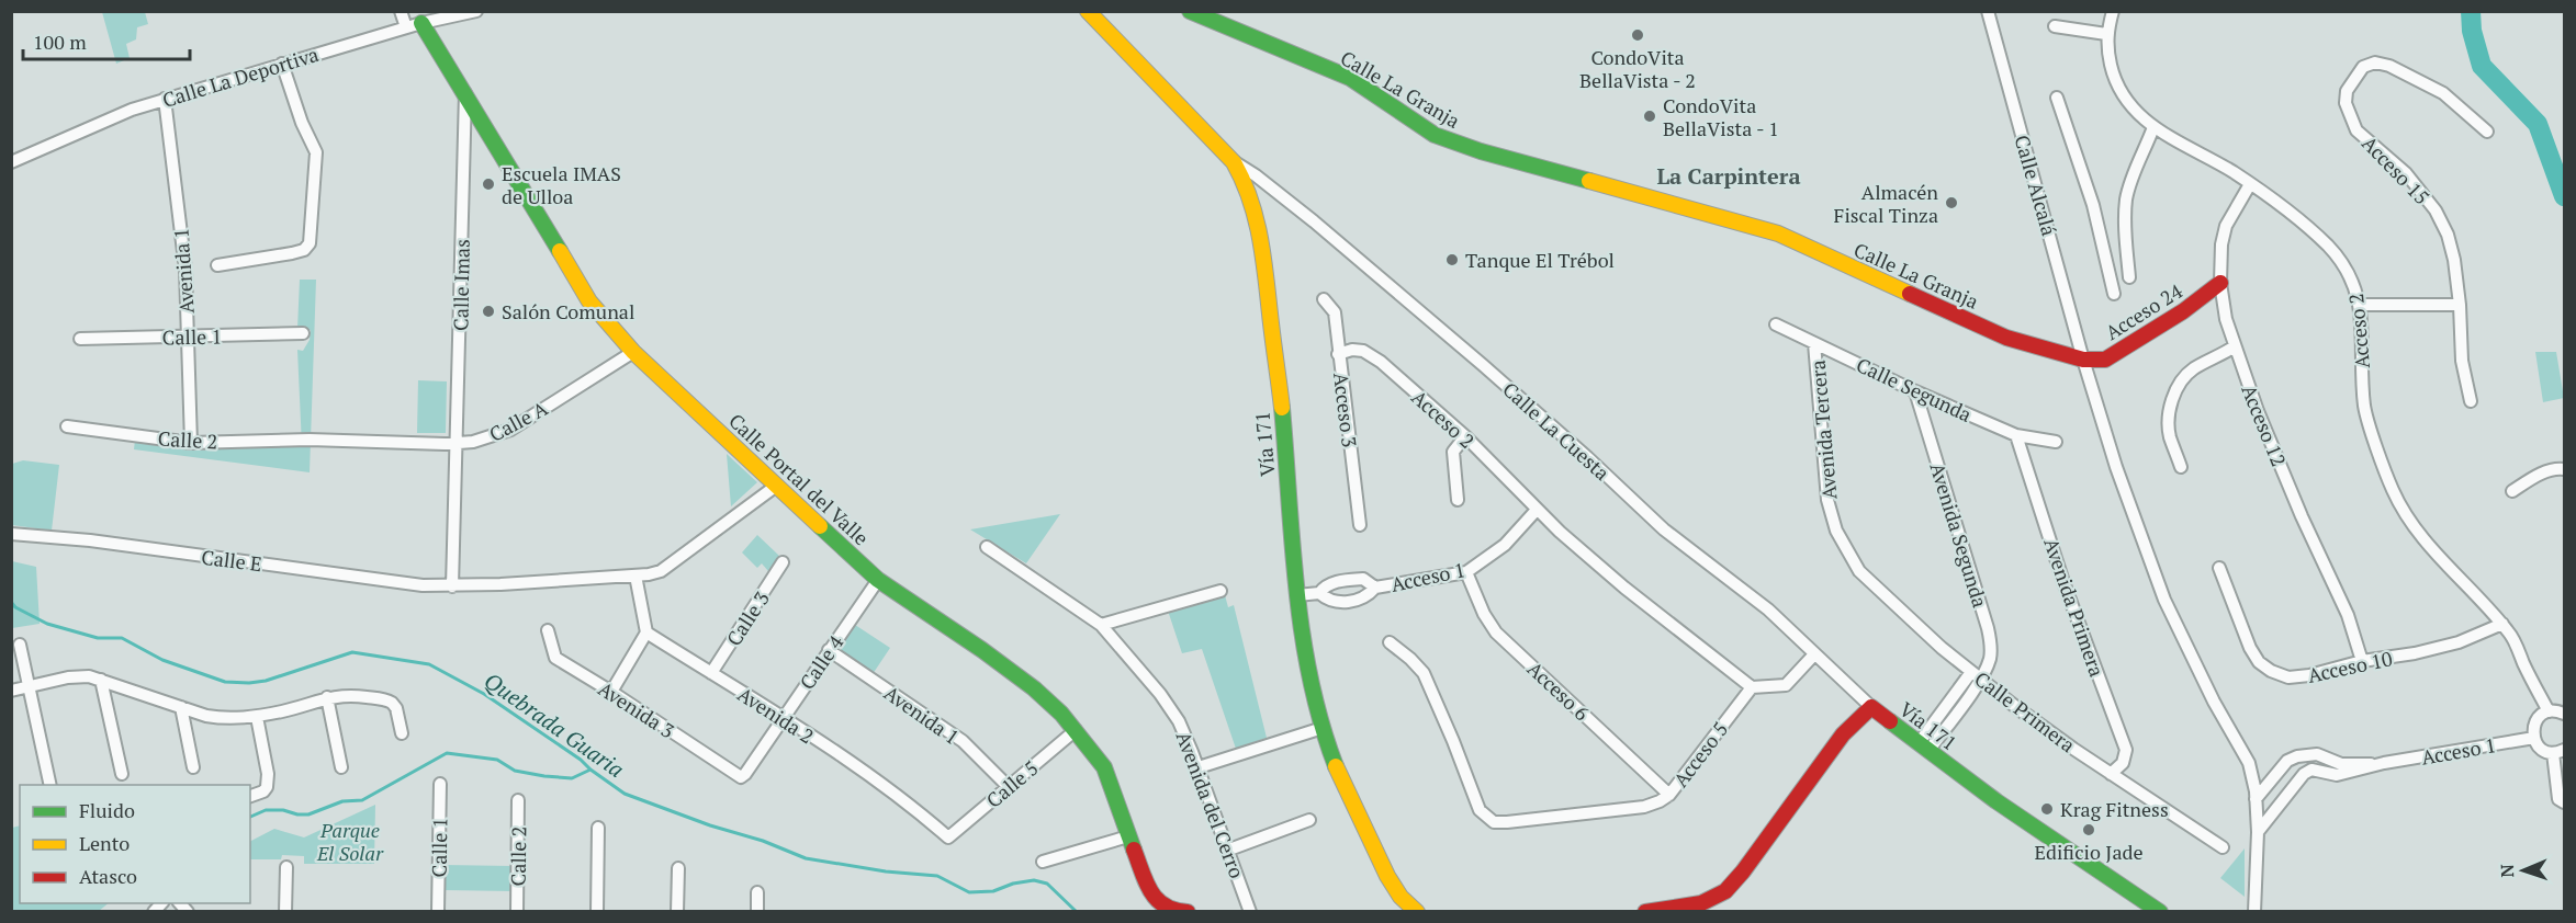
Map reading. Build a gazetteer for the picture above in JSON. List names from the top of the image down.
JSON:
{
  "streets": {
    "street": [
      "Calle La Deportiva",
      "Calle La Granja",
      "Acceso 15",
      "Calle Alcalá",
      "Avenida 1",
      "Calle Imas",
      "Acceso 24",
      "Acceso 2",
      "Calle 1",
      "Calle Segunda",
      "Acceso 3",
      "Calle A",
      "Acceso 12",
      "Avenida Tercera",
      "Calle La Cuesta",
      "Calle 2",
      "Vía 171",
      "Calle Portal del Valle",
      "Avenida Segunda",
      "Calle E",
      "Acceso 1",
      "Avenida Primera",
      "Calle 3",
      "Calle 4",
      "Acceso 10",
      "Acceso 6",
      "Avenida 3",
      "Calle Primera",
      "Avenida 2",
      "Acceso 5",
      "Calle 5",
      "Avenida del Cerro"
    ]
  },
  "crossings": [
    ["Calle La Deportiva", "Avenida 1"],
    ["Calle La Deportiva", "Calle Portal del Valle"],
    ["Calle La Granja", "Calle Alcalá"],
    ["Calle La Granja", "Acceso 24"],
    ["Calle Alcalá", "Acceso 24"],
    ["Avenida 1", "Calle 1"],
    ["Avenida 1", "Calle 2"],
    ["Avenida 1", "Calle 4"],
    ["Avenida 1", "Calle 5"],
    ["Calle Imas", "Calle A"],
    ["Calle Imas", "Calle Portal del Valle"],
    ["Calle Imas", "Calle E"],
    ["Acceso 24", "Acceso 12"],
    ["Acceso 2", "Acceso 3"],
    ["Acceso 2", "Acceso 12"],
    ["Acceso 2", "Acceso 1"],
    ["Acceso 2", "Acceso 10"],
    ["Calle Segunda", "Avenida Tercera"],
    ["Calle Segunda", "Avenida Segunda"],
    ["Calle Segunda", "Avenida Primera"],
    ["Calle A", "Calle 2"],
    ["Calle A", "Calle Portal del Valle"],
    ["Acceso 12", "Acceso 10"],
    ["Avenida Tercera", "Calle Primera"],
    ["Calle La Cuesta", "Vía 171"],
    ["Vía 171", "Avenida Segunda"],
    ["Vía 171", "Acceso 1"],
    ["Calle Portal del Valle", "Calle E"],
    ["Calle Portal del Valle", "Calle 4"],
    ["Calle Portal del Valle", "Calle 5"],
    ["Avenida Segunda", "Calle Primera"],
    ["Acceso 1", "Acceso 6"],
    ["Avenida Primera", "Calle Primera"],
    ["Calle 3", "Avenida 2"],
    ["Calle 4", "Avenida 3"],
    ["Calle 4", "Avenida 2"],
    ["Acceso 6", "Acceso 5"],
    ["Avenida 2", "Calle 5"]
  ],
  "districts": ["La Carpintera"],
  "water": ["Quebrada Guaria"],
  "parks": ["Parque El Solar"],
  "places": [
    "CondoVita BellaVista - 2",
    "CondoVita BellaVista - 1",
    "Escuela IMAS de Ulloa",
    "Almacén Fiscal Tinza",
    "Tanque El Trébol",
    "Salón Comunal",
    "Krag Fitness",
    "Edificio Jade"
  ],
  "legend": ["Fluido", "Lento", "Atasco"],
  "scale_bar": "100 m",
  "north": "left"
}
